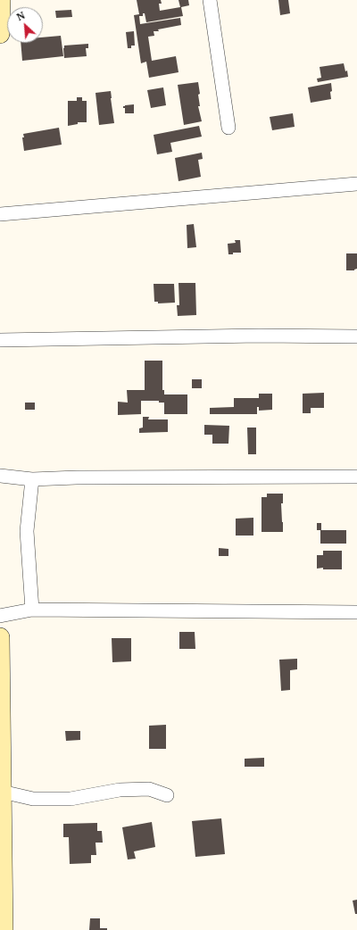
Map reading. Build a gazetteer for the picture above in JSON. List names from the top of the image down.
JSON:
{
  "north": "top left"
}
